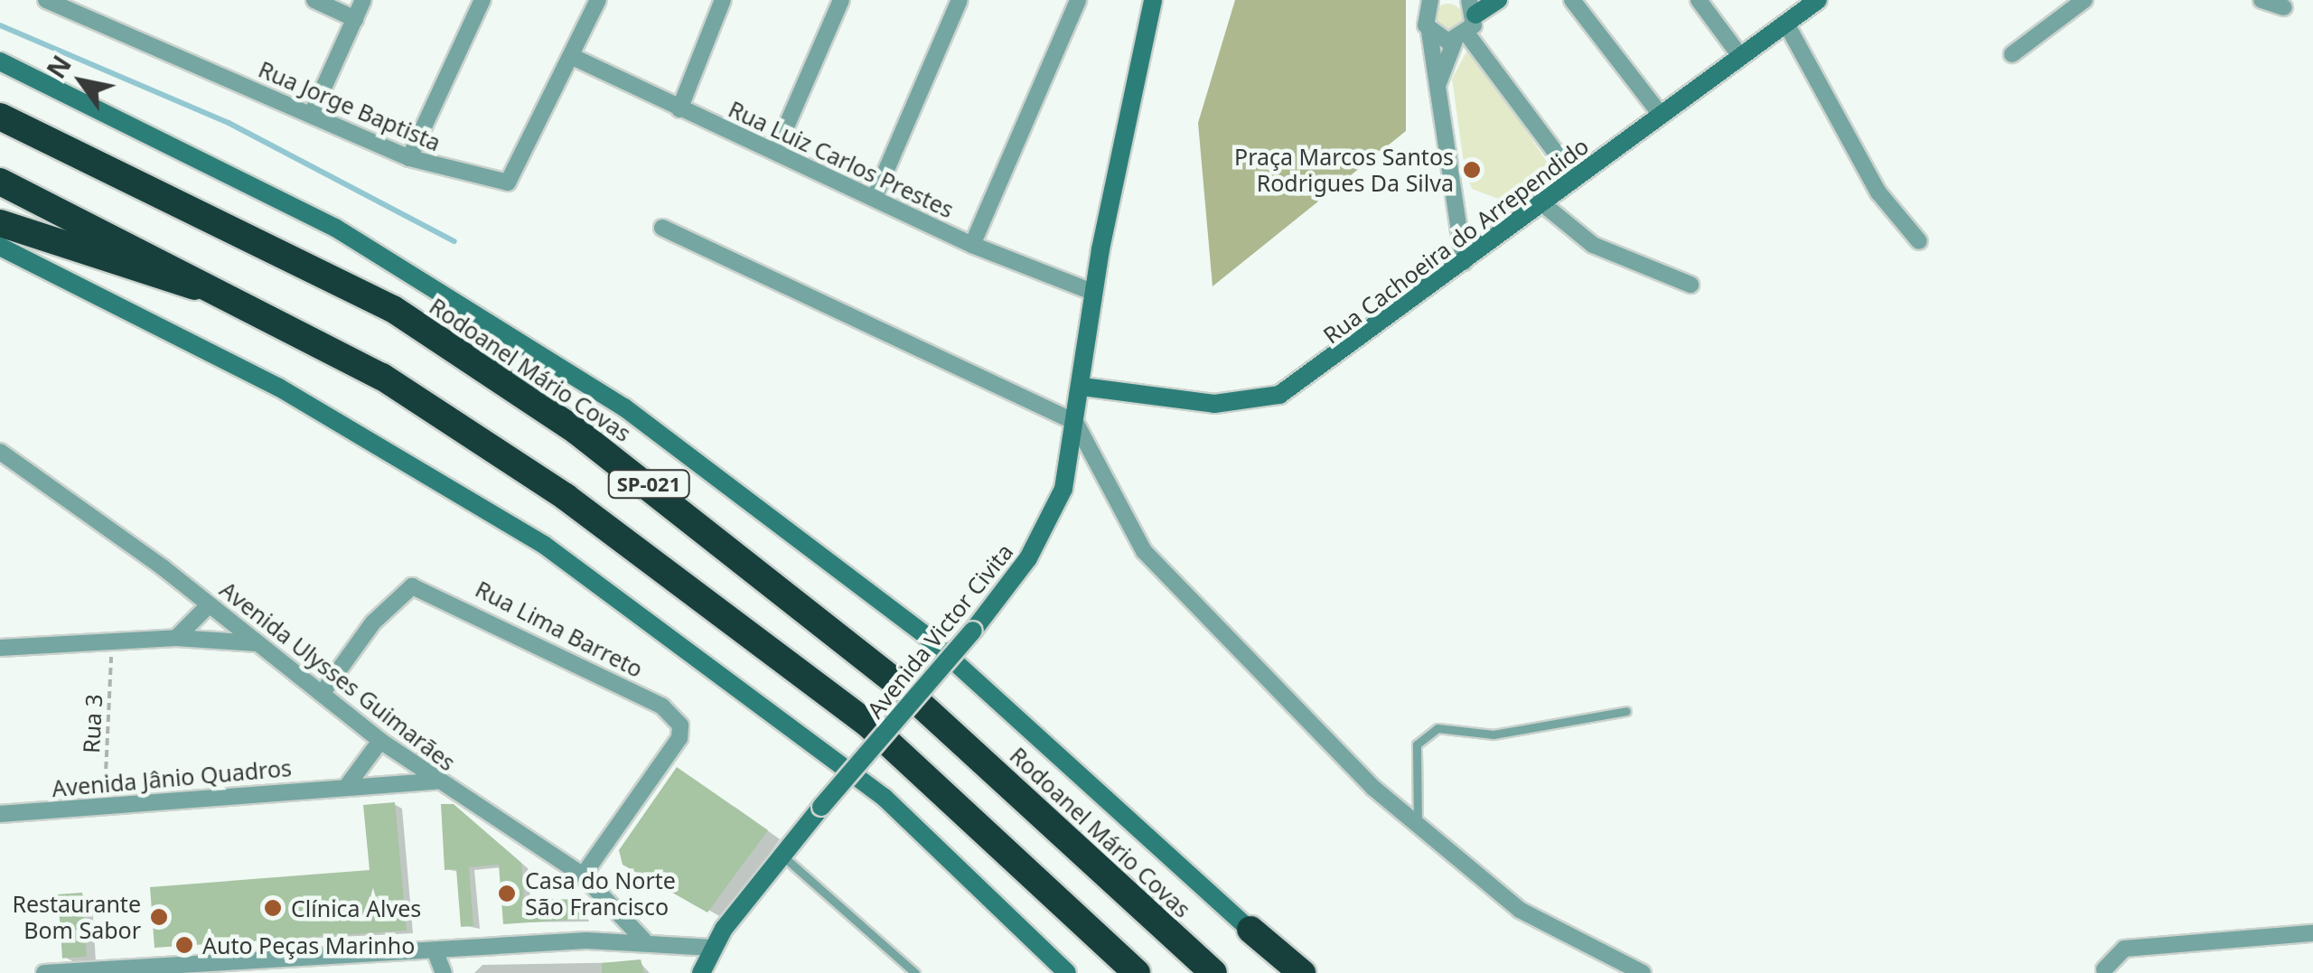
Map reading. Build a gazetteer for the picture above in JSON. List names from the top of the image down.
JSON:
{
  "streets": {
    "highway": ["Rodoanel Mário Covas", "SP-021"],
    "main road": ["Rua Cachoeira do Arrependido", "Avenida Victor Civita"],
    "street": [
      "Rua Jorge Baptista",
      "Rua Luiz Carlos Prestes",
      "Rua Lima Barreto",
      "Avenida Ulysses Guimarães",
      "Avenida Jânio Quadros"
    ],
    "path": ["Rua 3"]
  },
  "crossings": [
    ["Rua Jorge Baptista", "Rua Luiz Carlos Prestes"],
    ["Rua Luiz Carlos Prestes", "Avenida Victor Civita"],
    ["Rua Cachoeira do Arrependido", "Avenida Victor Civita"],
    ["Rua Lima Barreto", "Avenida Ulysses Guimarães"],
    ["Avenida Ulysses Guimarães", "Avenida Jânio Quadros"],
    ["Rua 3", "Avenida Jânio Quadros"]
  ],
  "places": [
    "Praça Marcos Santos Rodrigues Da Silva",
    "Casa do Norte São Francisco",
    "Clínica Alves",
    "Restaurante Bom Sabor",
    "Auto Peças Marinho"
  ],
  "north": "top left"
}
